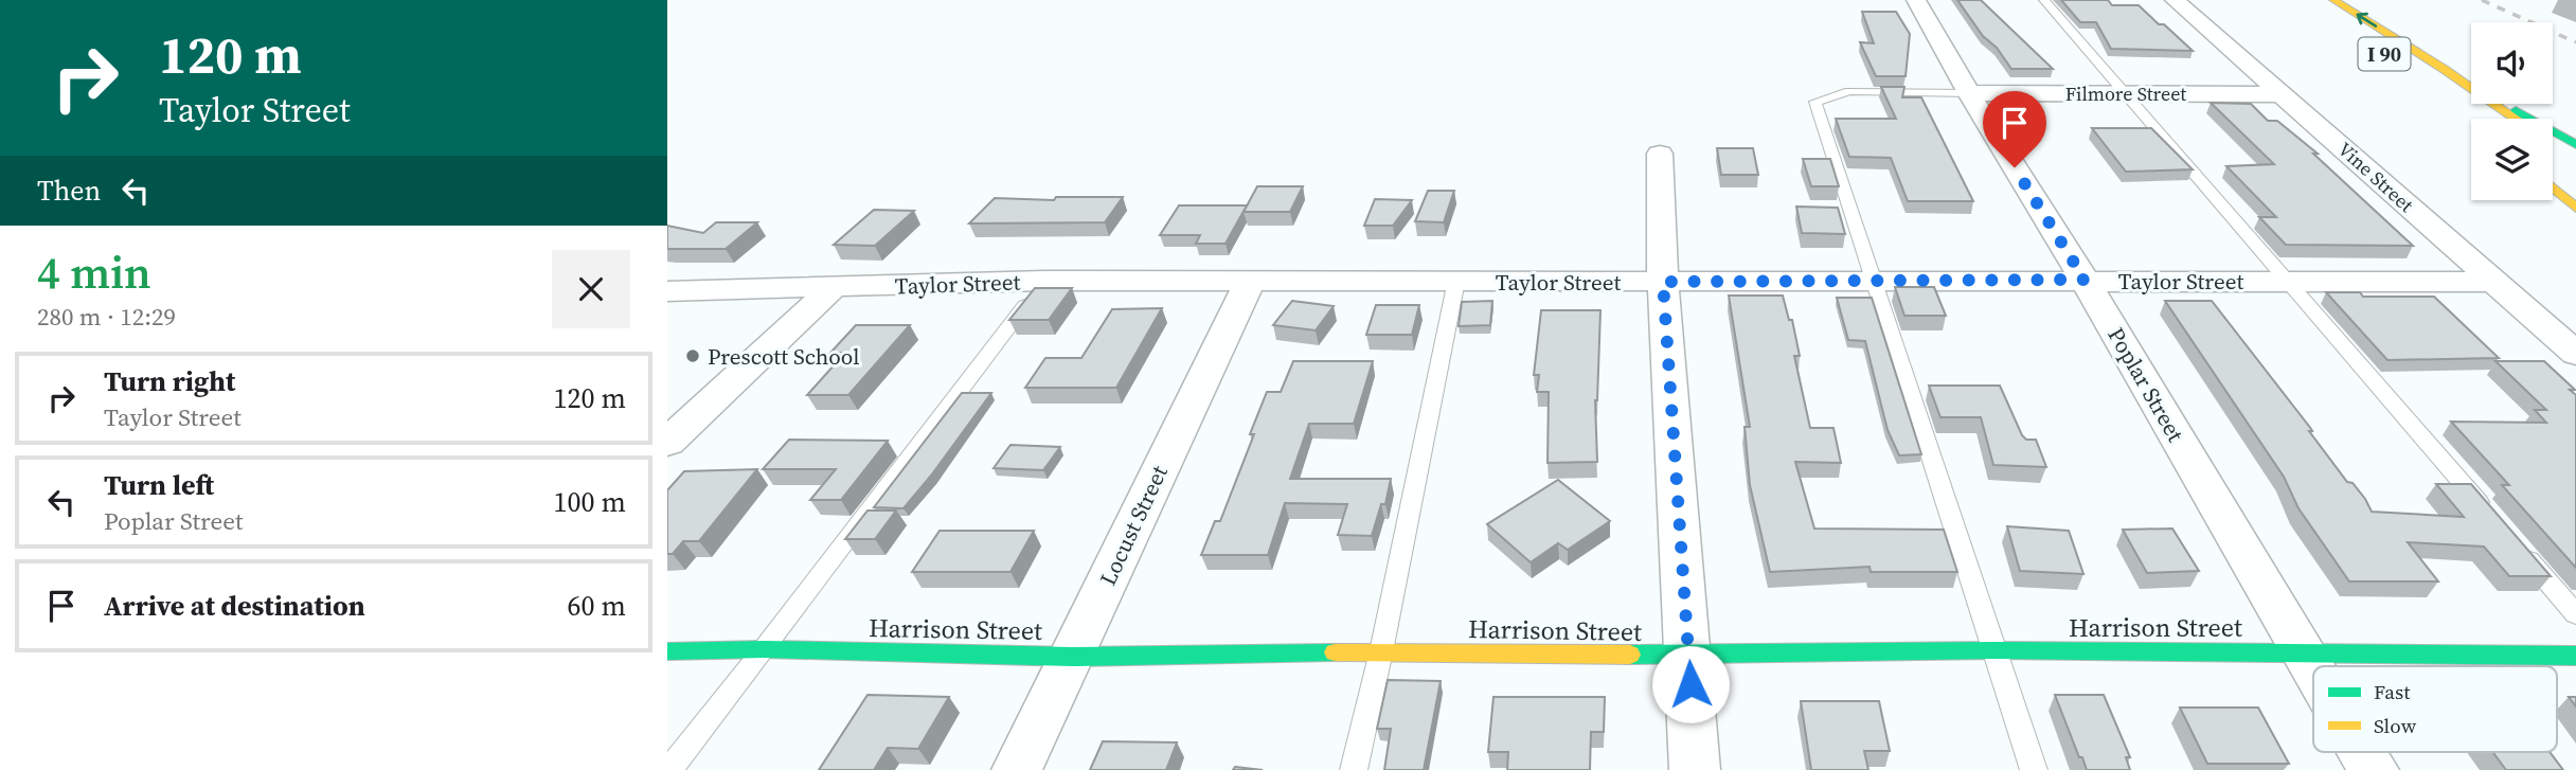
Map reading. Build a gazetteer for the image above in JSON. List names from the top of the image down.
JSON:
{
  "streets": {
    "main road": ["I 90", "Harrison Street"],
    "street": [
      "Filmore Street",
      "Vine Street",
      "Taylor Street",
      "Poplar Street",
      "Locust Street"
    ]
  },
  "crossings": [
    ["Filmore Street", "Vine Street"],
    ["Filmore Street", "Poplar Street"],
    ["Vine Street", "Taylor Street"],
    ["Taylor Street", "Poplar Street"],
    ["Taylor Street", "Locust Street"],
    ["Poplar Street", "Harrison Street"],
    ["Locust Street", "Harrison Street"]
  ],
  "places": ["Prescott School"],
  "legend": ["Fast", "Slow"],
  "page": {
    "turn": ["120 m", "Taylor Street"],
    "then": "Then",
    "heading": ["4 min", "280 m · 12:29"],
    "list": [
      {
        "name": "Turn right",
        "note": "Taylor Street",
        "value": "120 m"
      },
      {
        "name": "Turn left",
        "note": "Poplar Street",
        "value": "100 m"
      },
      {
        "name": "Arrive at destination",
        "value": "60 m"
      }
    ]
  }
}
